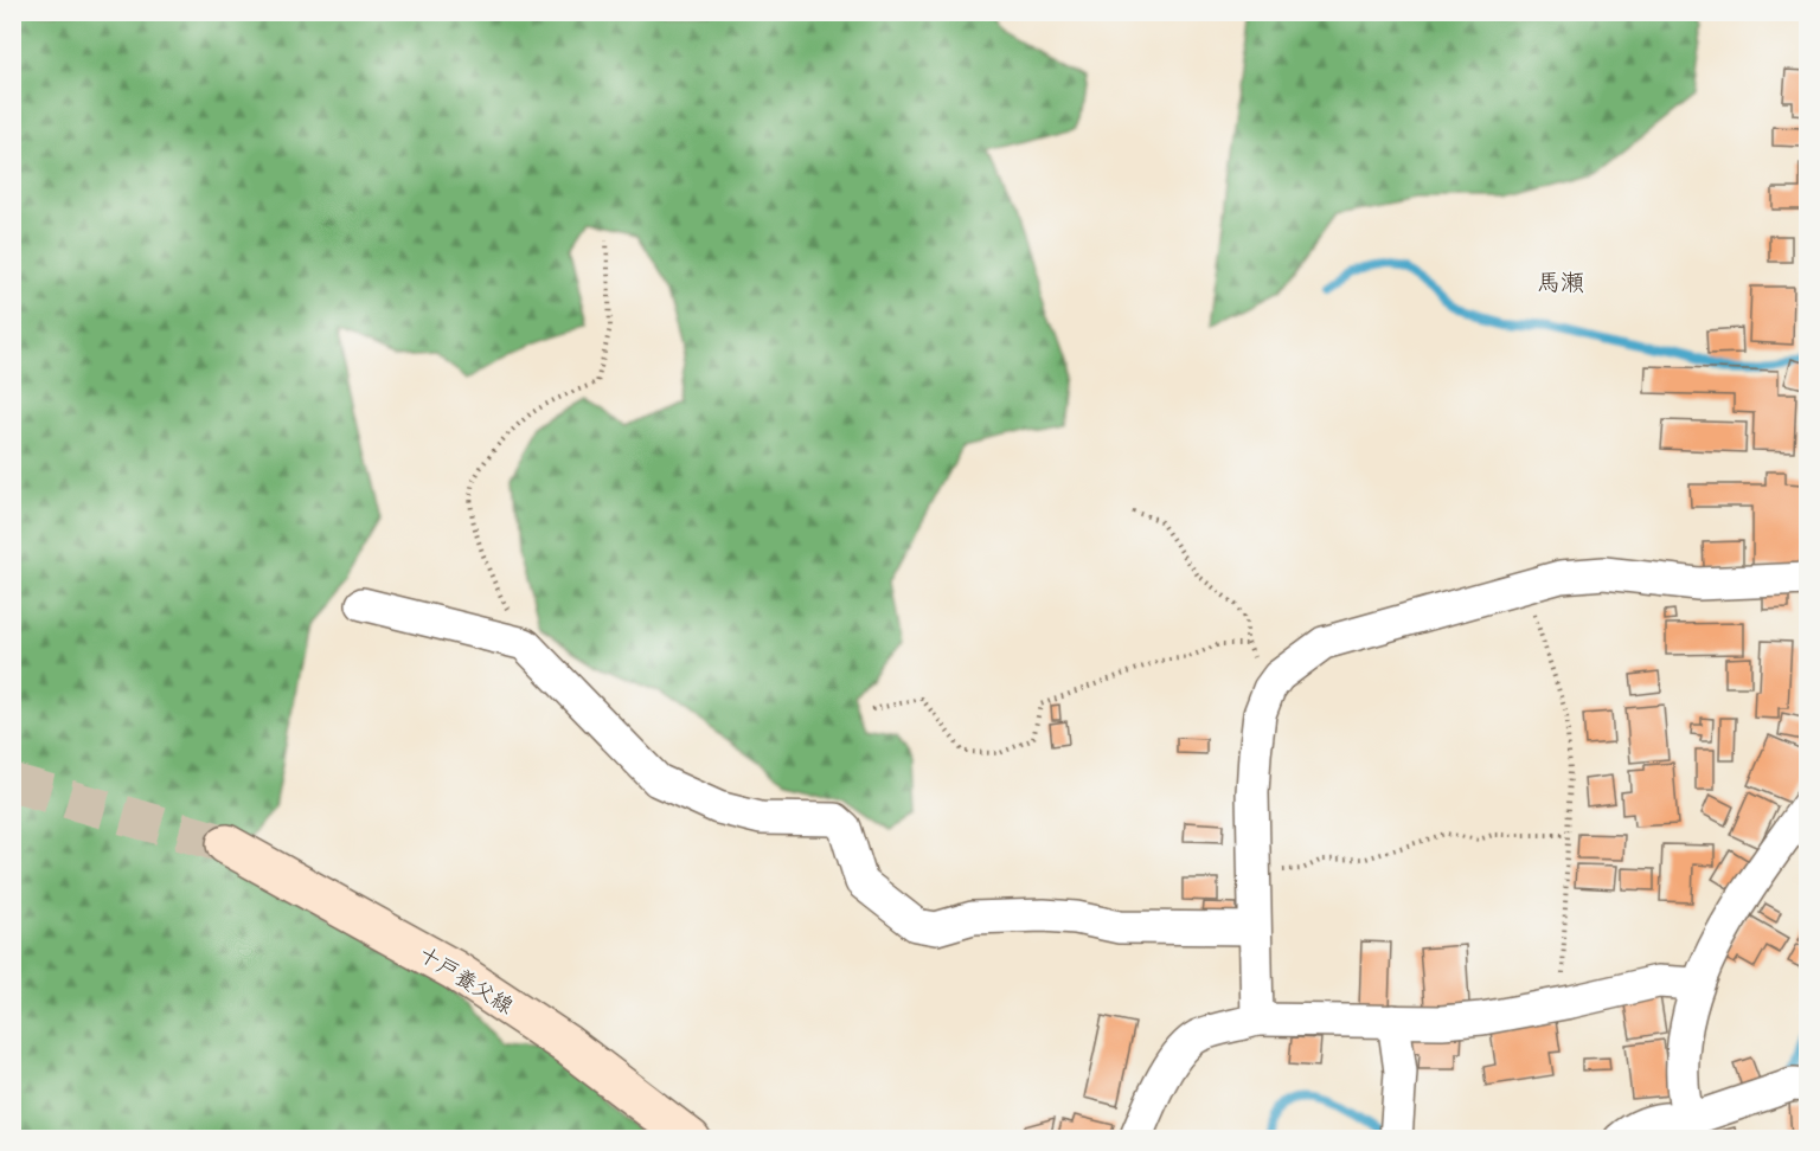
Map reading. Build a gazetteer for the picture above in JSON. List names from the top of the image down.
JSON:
{
  "streets": {
    "main road": ["十戸養父線"]
  },
  "districts": ["馬瀬"]
}
